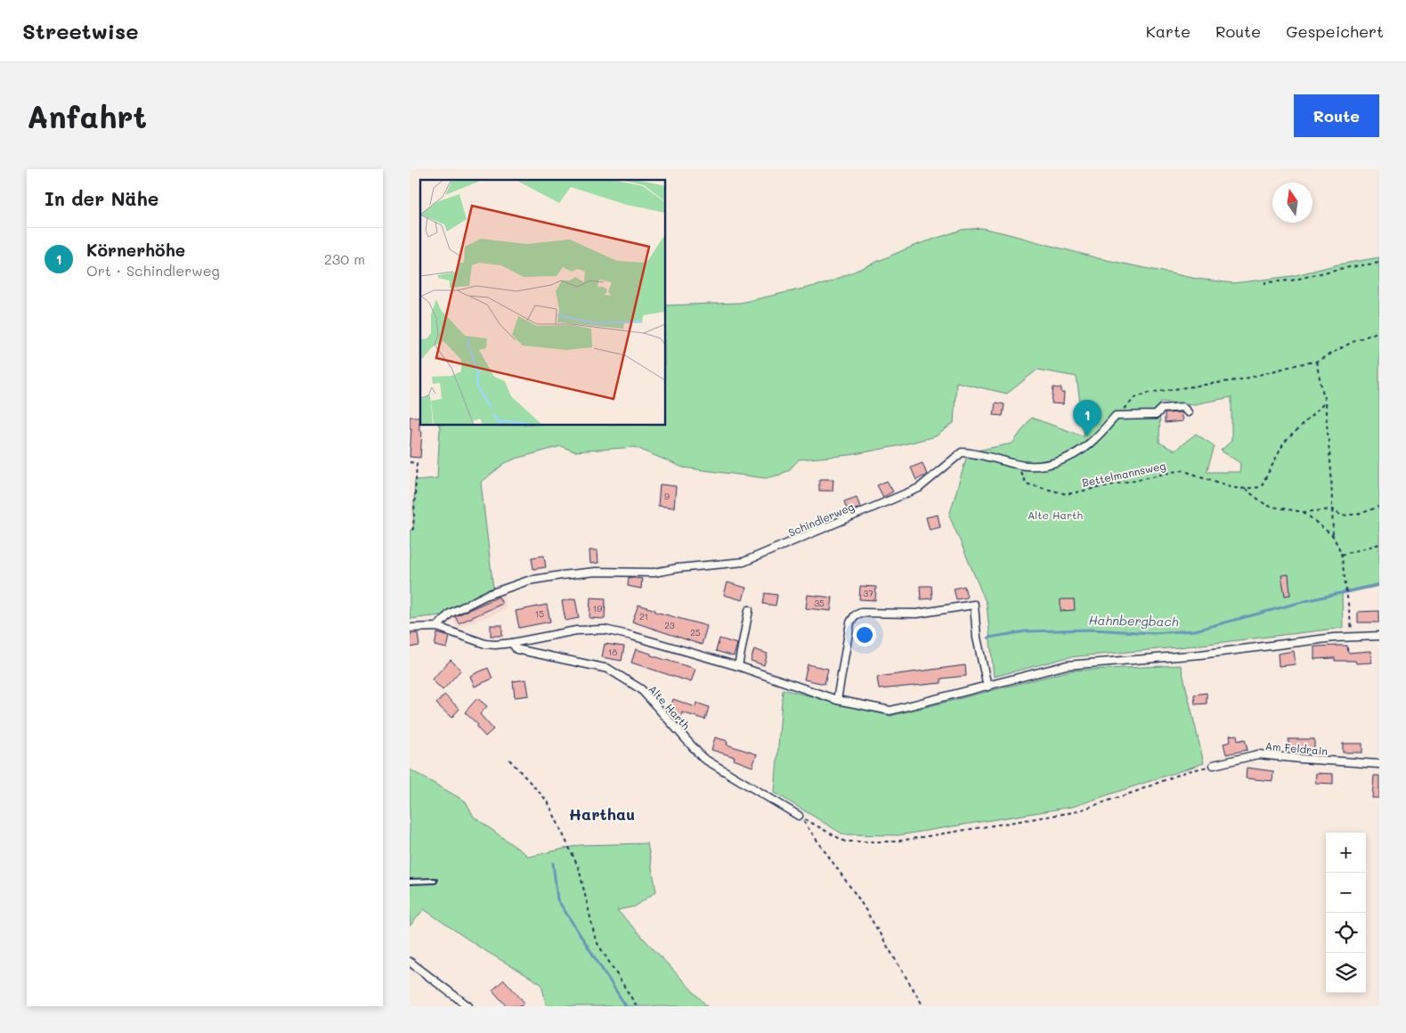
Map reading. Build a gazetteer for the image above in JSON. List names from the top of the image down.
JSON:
{
  "streets": {
    "street": ["Schindlerweg", "Alte Harth", "Am Feldrain"],
    "path": ["Bettelmannsweg"]
  },
  "crossings": [
    ["Bettelmannsweg", "Schindlerweg"],
    ["Schindlerweg", "Alte Harth"]
  ],
  "districts": ["Harthau"],
  "water": ["Hahnbergbach"],
  "parks": ["Alte Harth"],
  "house_numbers": [
    "9",
    "37",
    "35",
    "19",
    "15",
    "21",
    "23",
    "25",
    "18"
  ],
  "north": "top",
  "page": {
    "header": "Streetwise",
    "nav": ["Karte", "Route", "Gespeichert"],
    "buttons": "Route",
    "title": "Anfahrt",
    "heading": "In der Nähe",
    "list": [
      {
        "mark": "1",
        "name": "Körnerhöhe",
        "note": "Ort · Schindlerweg",
        "value": "230 m"
      }
    ],
    "pins": "1",
    "map_buttons": ["+", "−"]
  }
}
